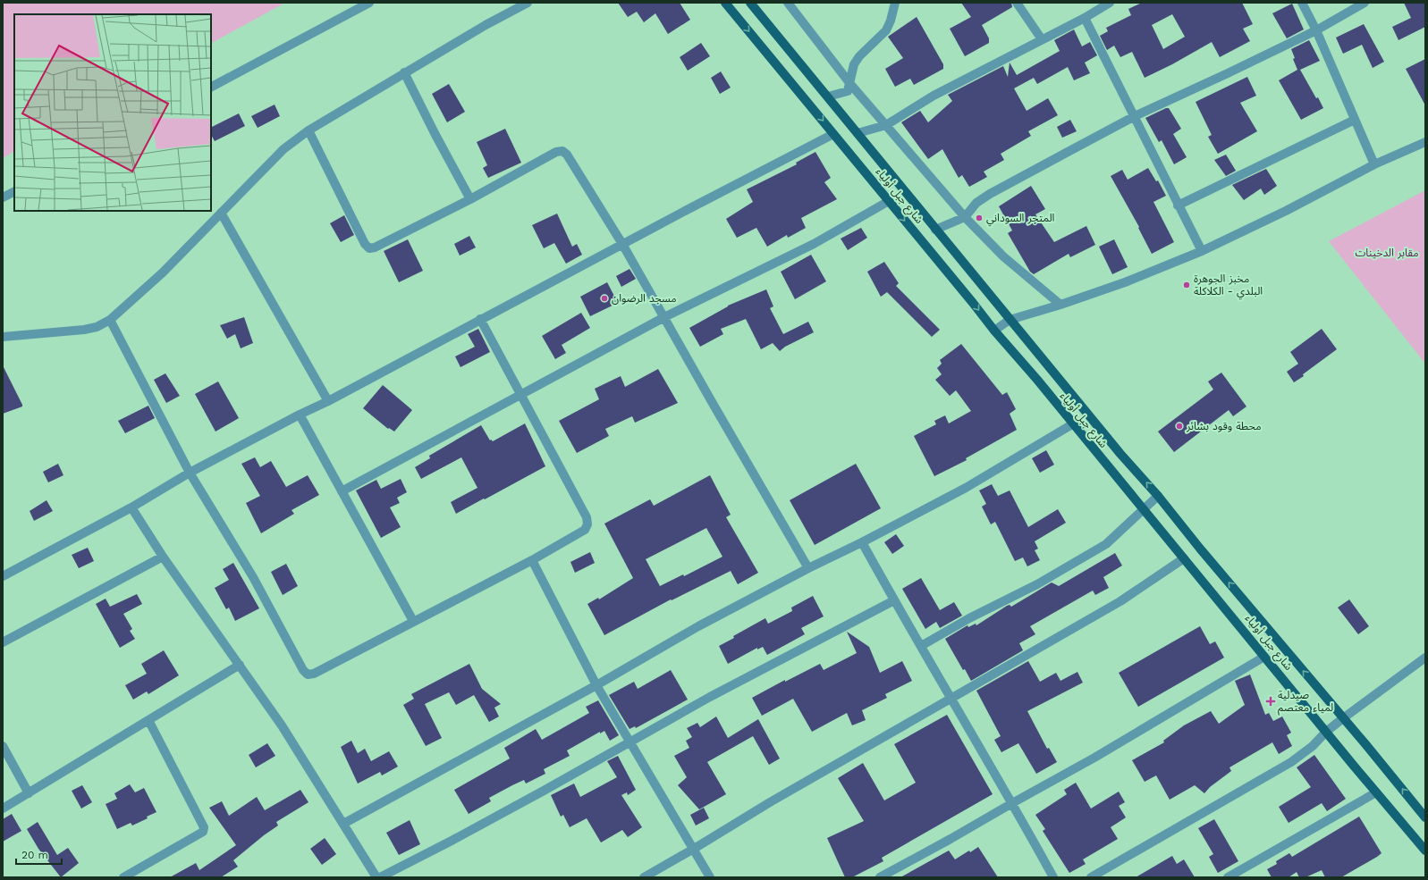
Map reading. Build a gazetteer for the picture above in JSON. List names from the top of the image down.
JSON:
{
  "streets": {
    "main road": ["شارع جبل أولياء"]
  },
  "parks": ["مقابر الدخينات"],
  "places": {
    "other": [
      "المتجر السوداني",
      "مخبز الجوهرة البلدي - الكلاكلة",
      "مسجد الرضوان",
      "محطة وقود بشائر"
    ],
    "health": ["صيدلية لمياء معتصم"]
  },
  "scale_bar": "20 m"
}
